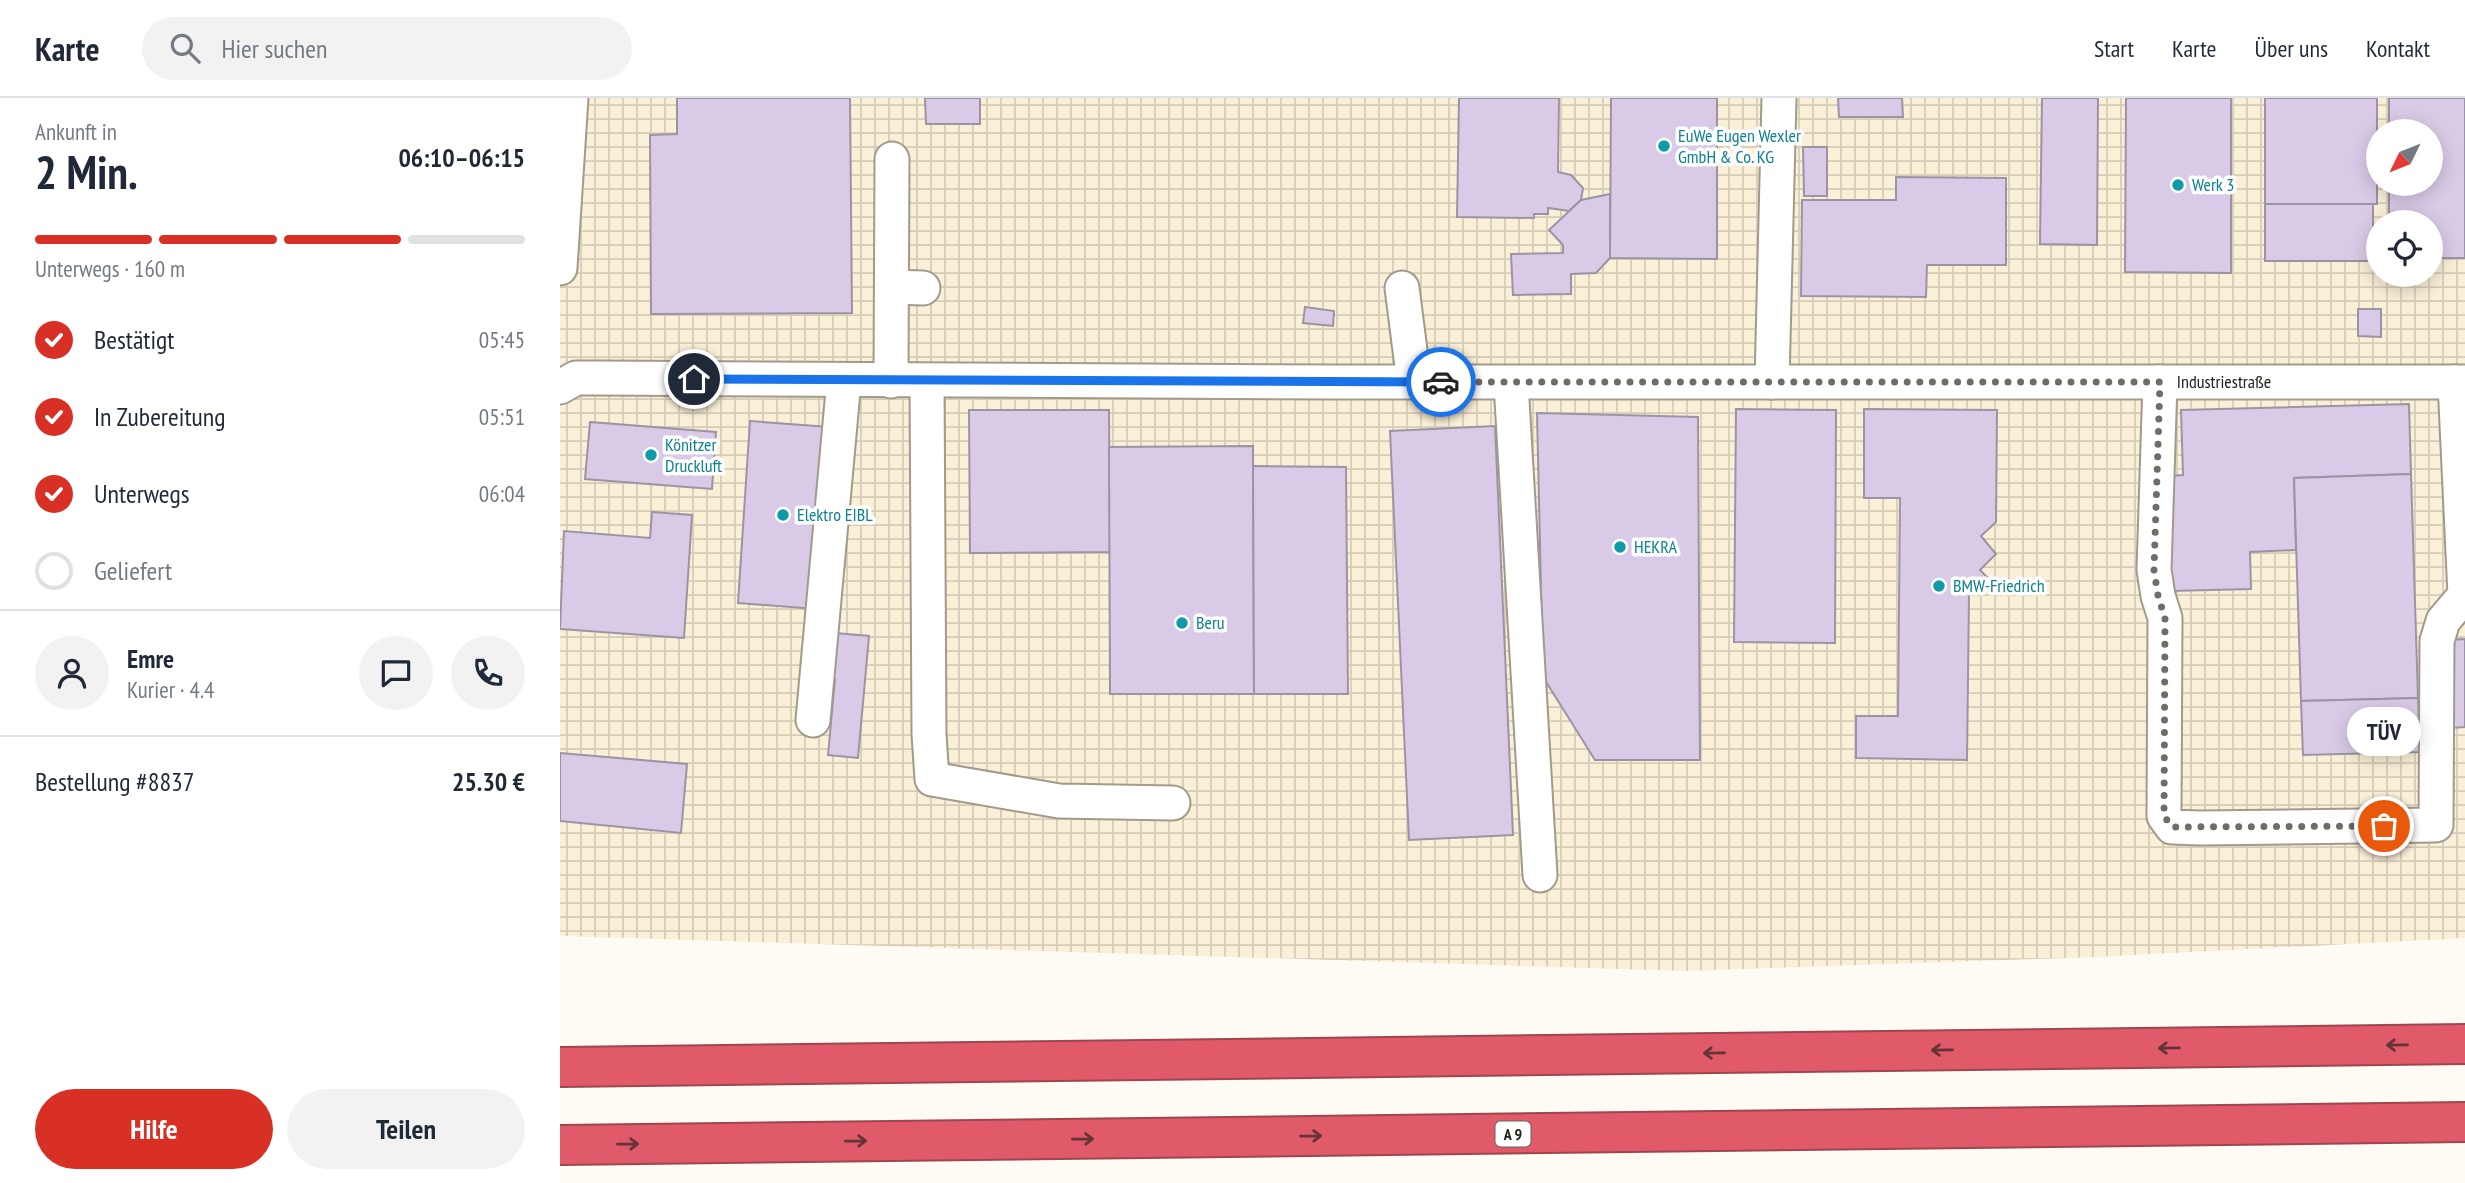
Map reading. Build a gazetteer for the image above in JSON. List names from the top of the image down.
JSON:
{
  "streets": {
    "highway": ["A 9"],
    "street": ["Industriestraße"]
  },
  "places": [
    "EuWe Eugen Wexler GmbH & Co. KG",
    "Werk 3",
    "Könitzer Druckluft",
    "Elektro EIBL",
    "HEKRA",
    "BMW-Friedrich",
    "Beru",
    "TÜV"
  ],
  "north": "bottom left",
  "page": {
    "header": "Karte",
    "search": "Hier suchen",
    "nav": [
      "Start",
      "Karte",
      "Über uns",
      "Kontakt"
    ],
    "heading": ["2 Min.", "Ankunft in", "06:10–06:15"],
    "panel": [
      "Emre",
      "Kurier · 4.4",
      "Bestellung #8837",
      "25.30 €"
    ],
    "bar": "Unterwegs · 160 m",
    "list": [
      ["Bestätigt", "05:45"],
      ["In Zubereitung", "05:51"],
      ["Unterwegs", "06:04"],
      "Geliefert"
    ],
    "bubble": "TÜV",
    "buttons": ["Hilfe", "Teilen"]
  }
}
